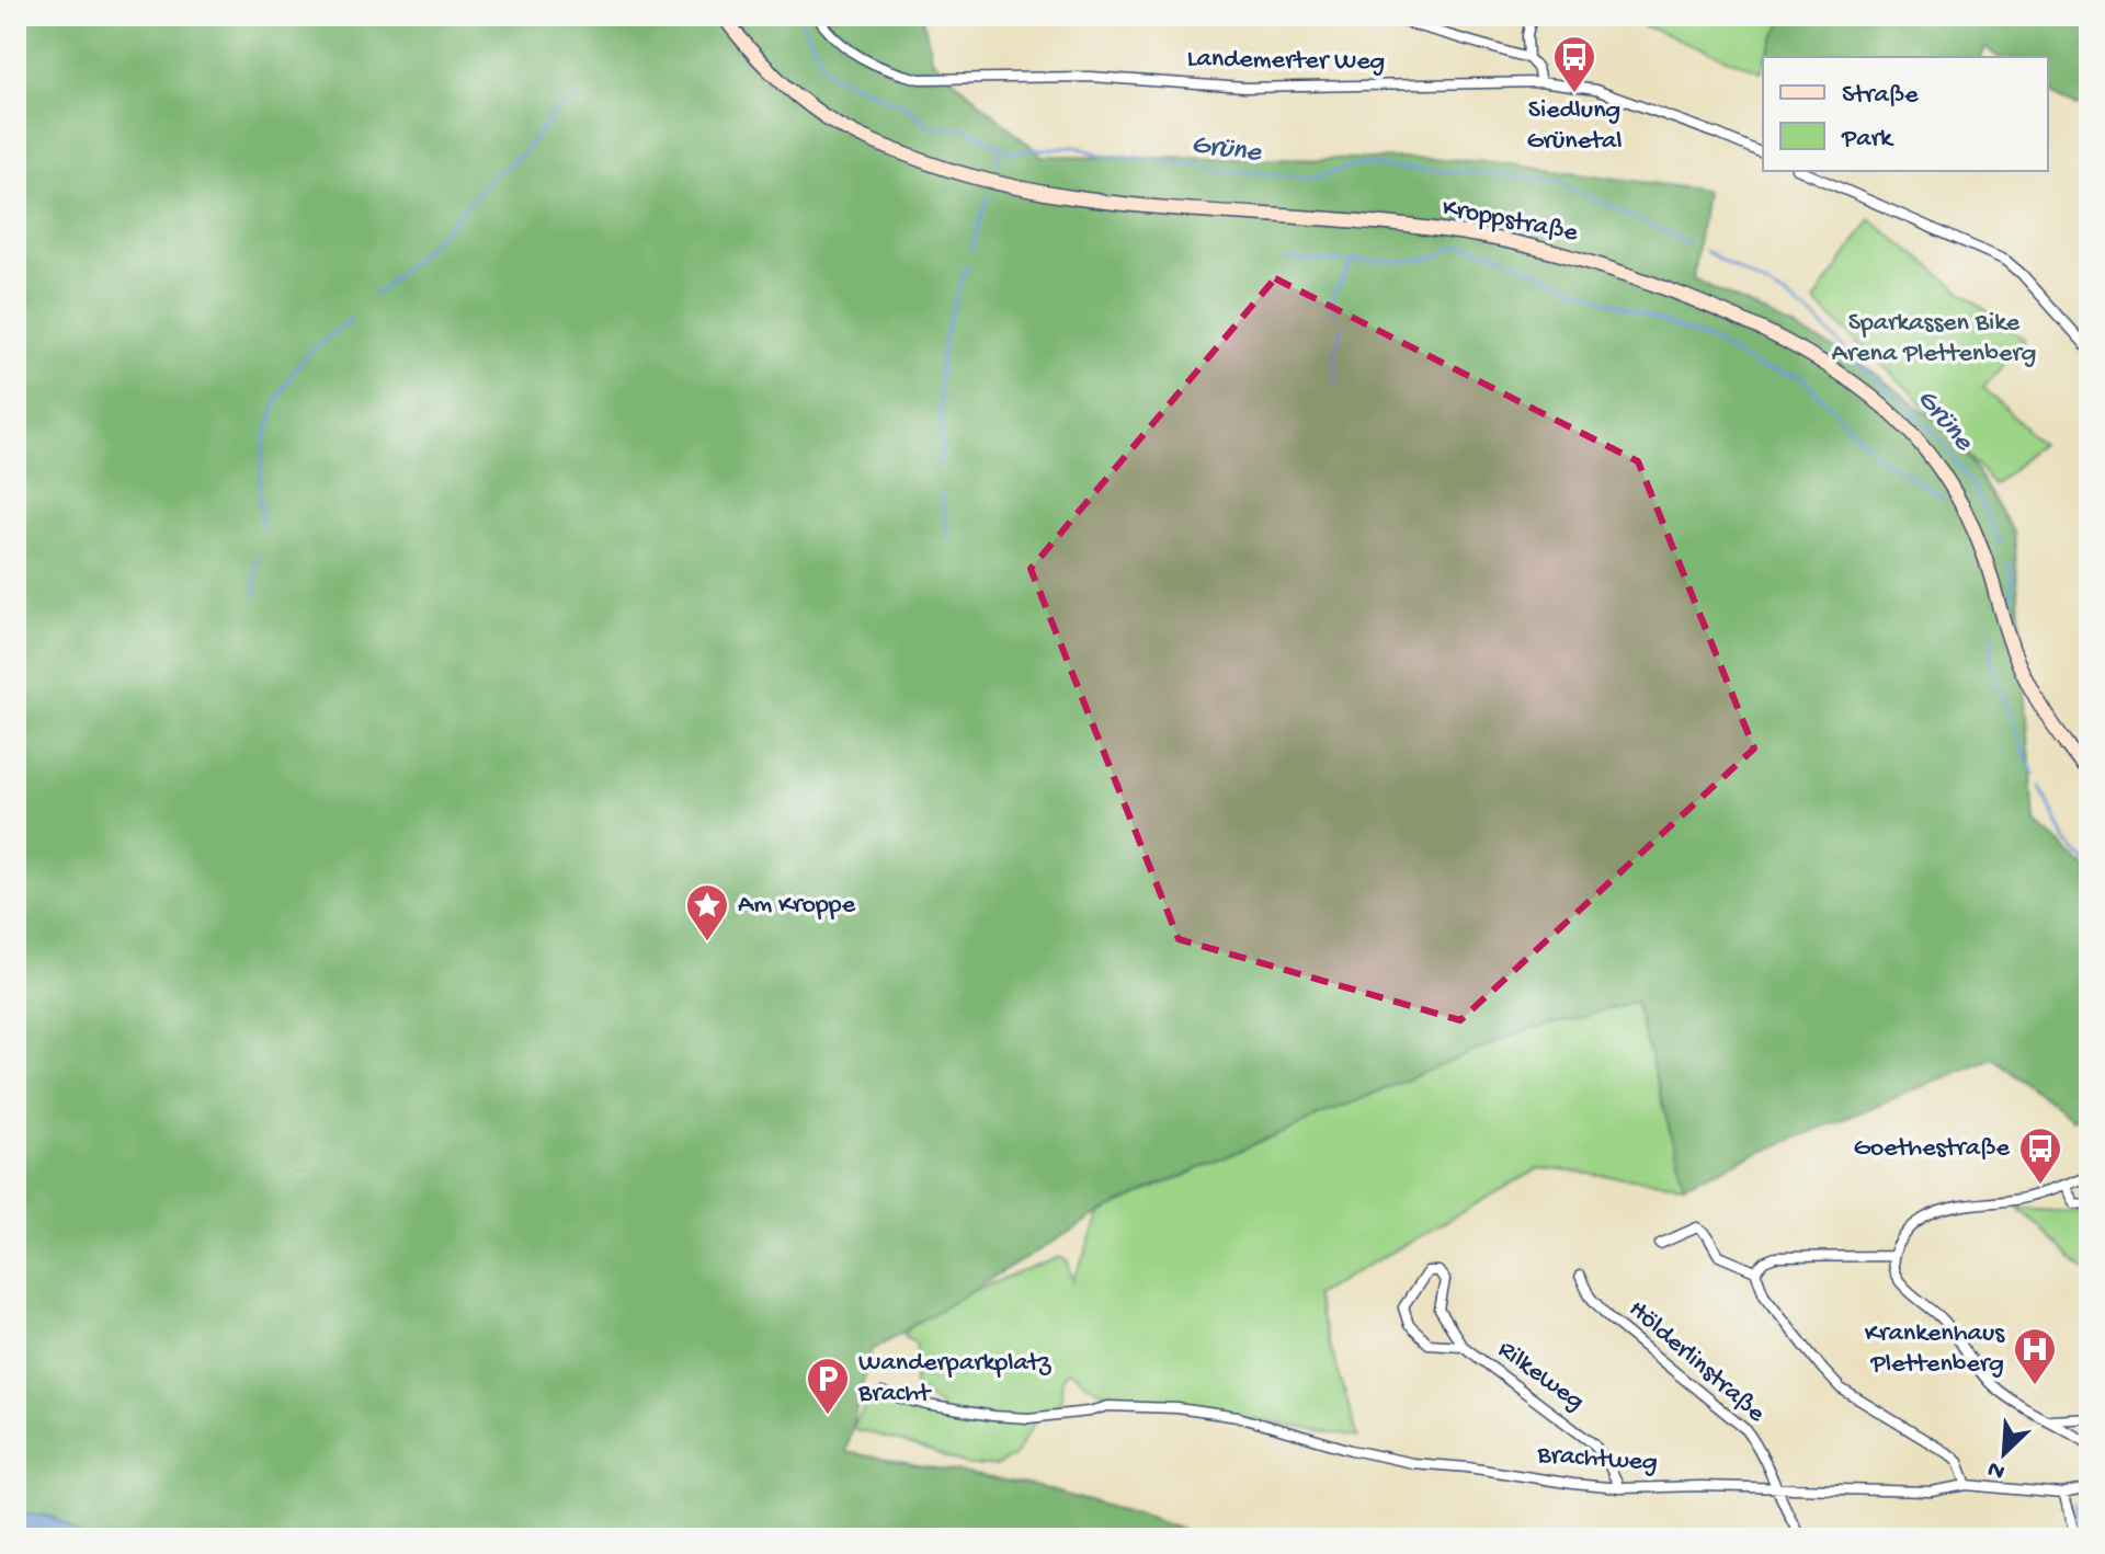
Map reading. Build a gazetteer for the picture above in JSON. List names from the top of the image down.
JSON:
{
  "streets": {
    "street": [
      "Landemerter Weg",
      "Kroppstraße",
      "Hölderlinstraße",
      "Rilkeweg",
      "Brachtweg"
    ]
  },
  "crossings": [
    ["Hölderlinstraße", "Brachtweg"],
    ["Rilkeweg", "Brachtweg"]
  ],
  "water": ["Grüne"],
  "parks": ["Sparkassen Bike Arena Plettenberg"],
  "places": {
    "bus stop": ["Siedlung Grünetal", "Goethestraße"],
    "place": ["Am Kroppe"],
    "hospital": ["Krankenhaus Plettenberg"],
    "parking": ["Wanderparkplatz Bracht"]
  },
  "legend": ["Straße", "Park"],
  "north": "bottom left"
}
